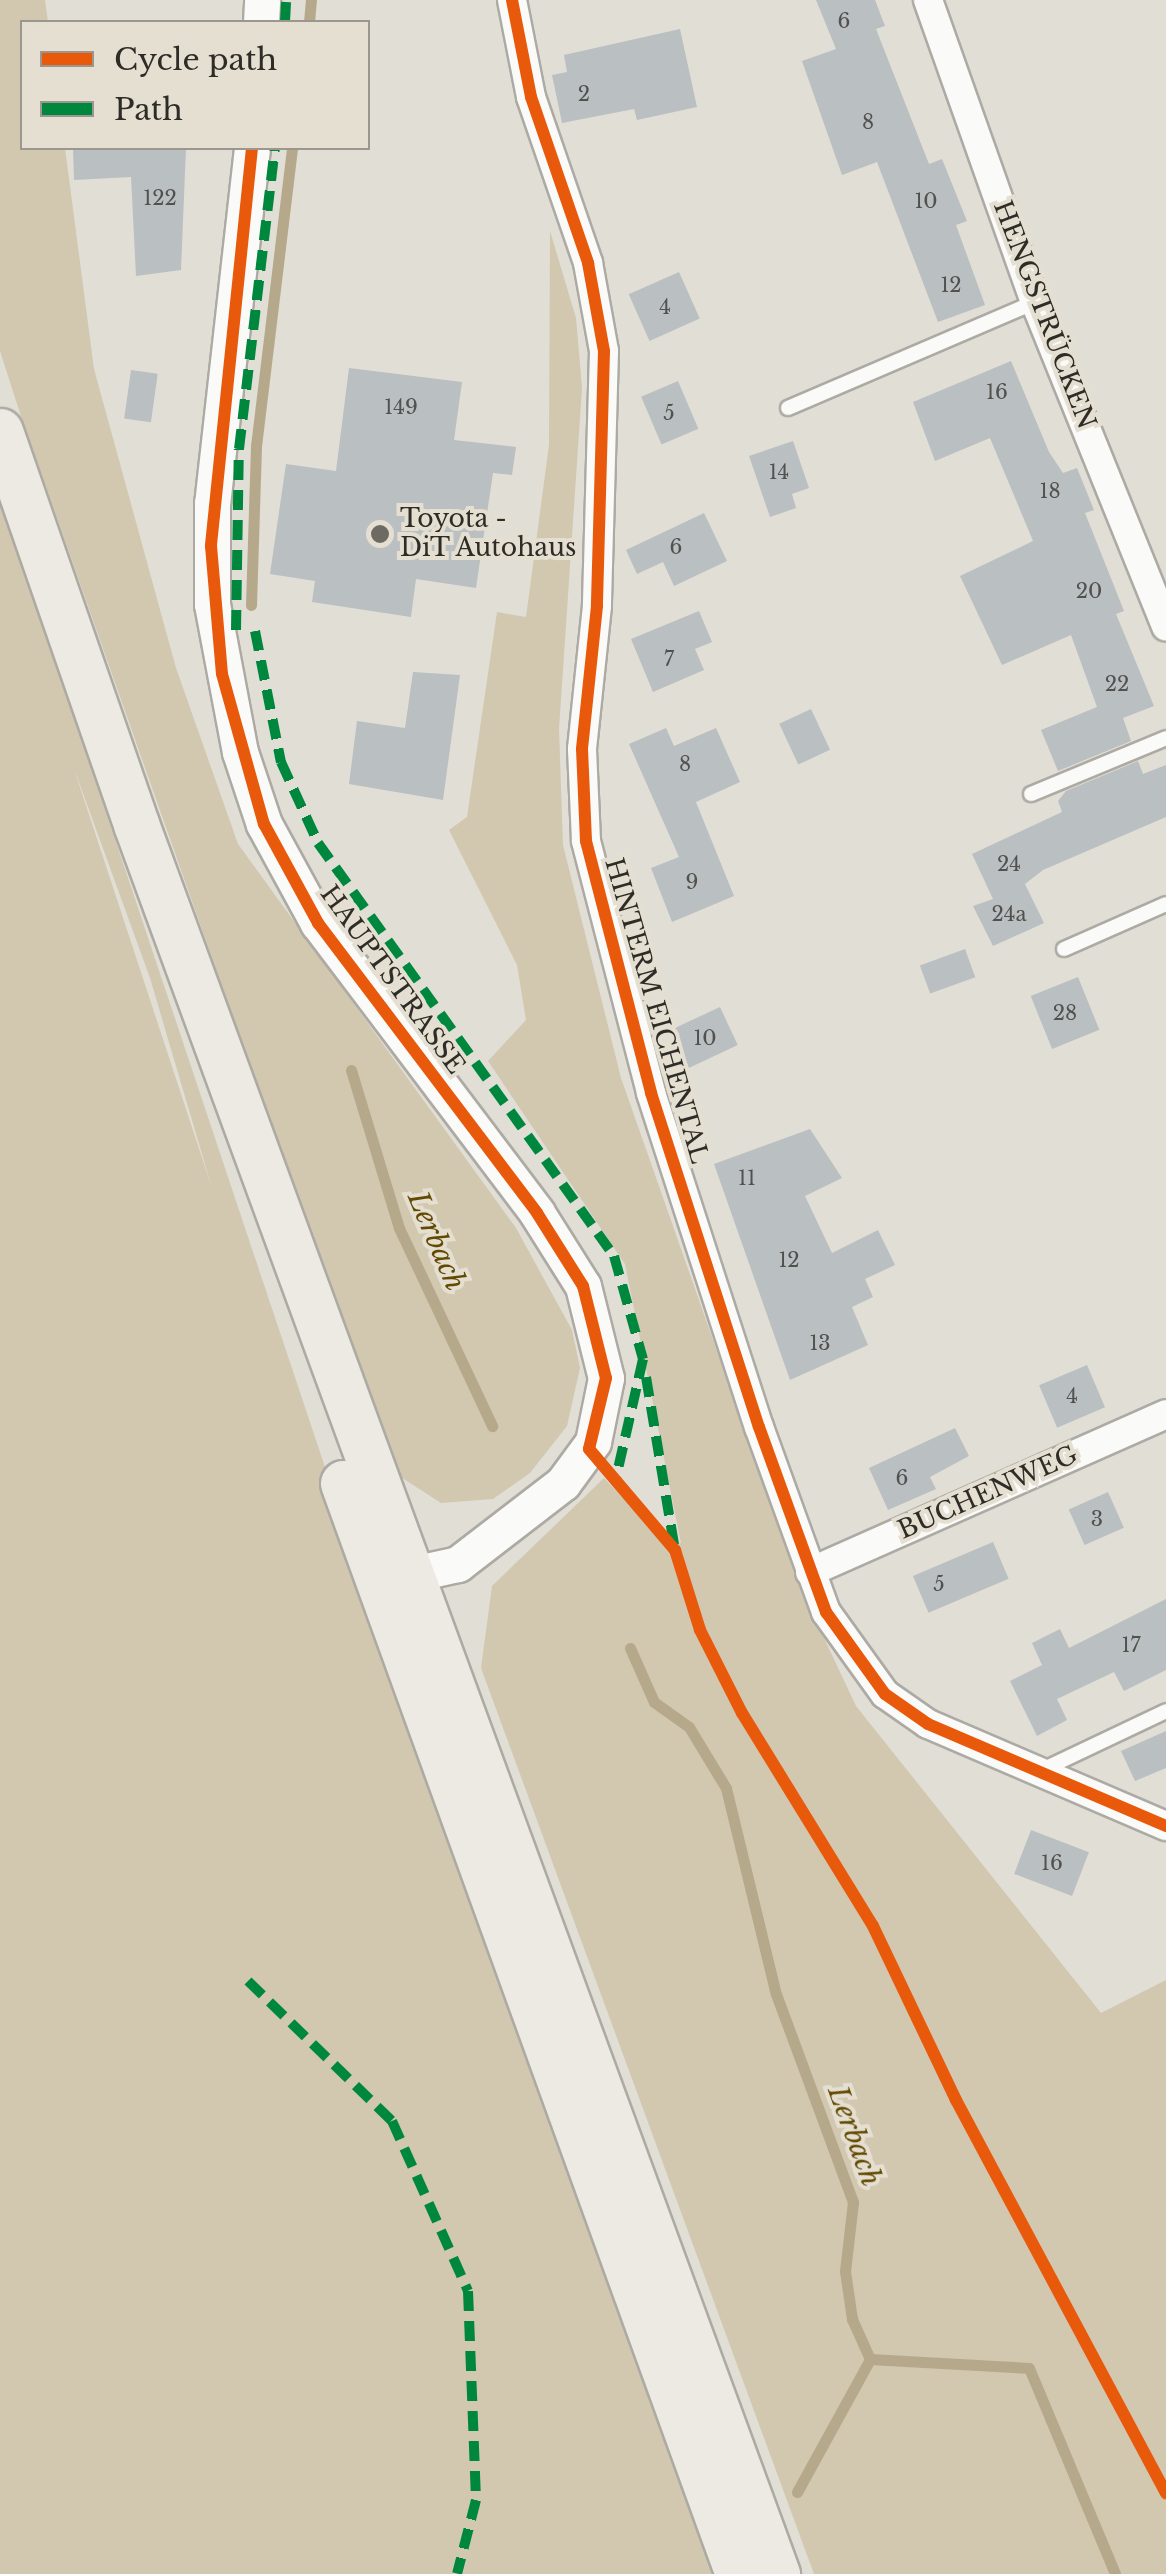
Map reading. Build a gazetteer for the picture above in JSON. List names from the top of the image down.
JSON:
{
  "streets": {
    "street": [
      "HENGSTRÜCKEN",
      "HAUPTSTRASSE",
      "HINTERM EICHENTAL",
      "BUCHENWEG"
    ]
  },
  "crossings": [
    ["HINTERM EICHENTAL", "BUCHENWEG"]
  ],
  "water": ["Lerbach"],
  "places": ["Toyota - DiT Autohaus"],
  "house_numbers": [
    "6",
    "2",
    "8",
    "122",
    "10",
    "12",
    "4",
    "16",
    "149",
    "5",
    "14",
    "18",
    "6",
    "20",
    "7",
    "22",
    "8",
    "24",
    "9",
    "24a",
    "28",
    "10",
    "11",
    "12",
    "13",
    "4",
    "6",
    "3",
    "5",
    "17",
    "16"
  ],
  "legend": ["Cycle path", "Path"]
}
